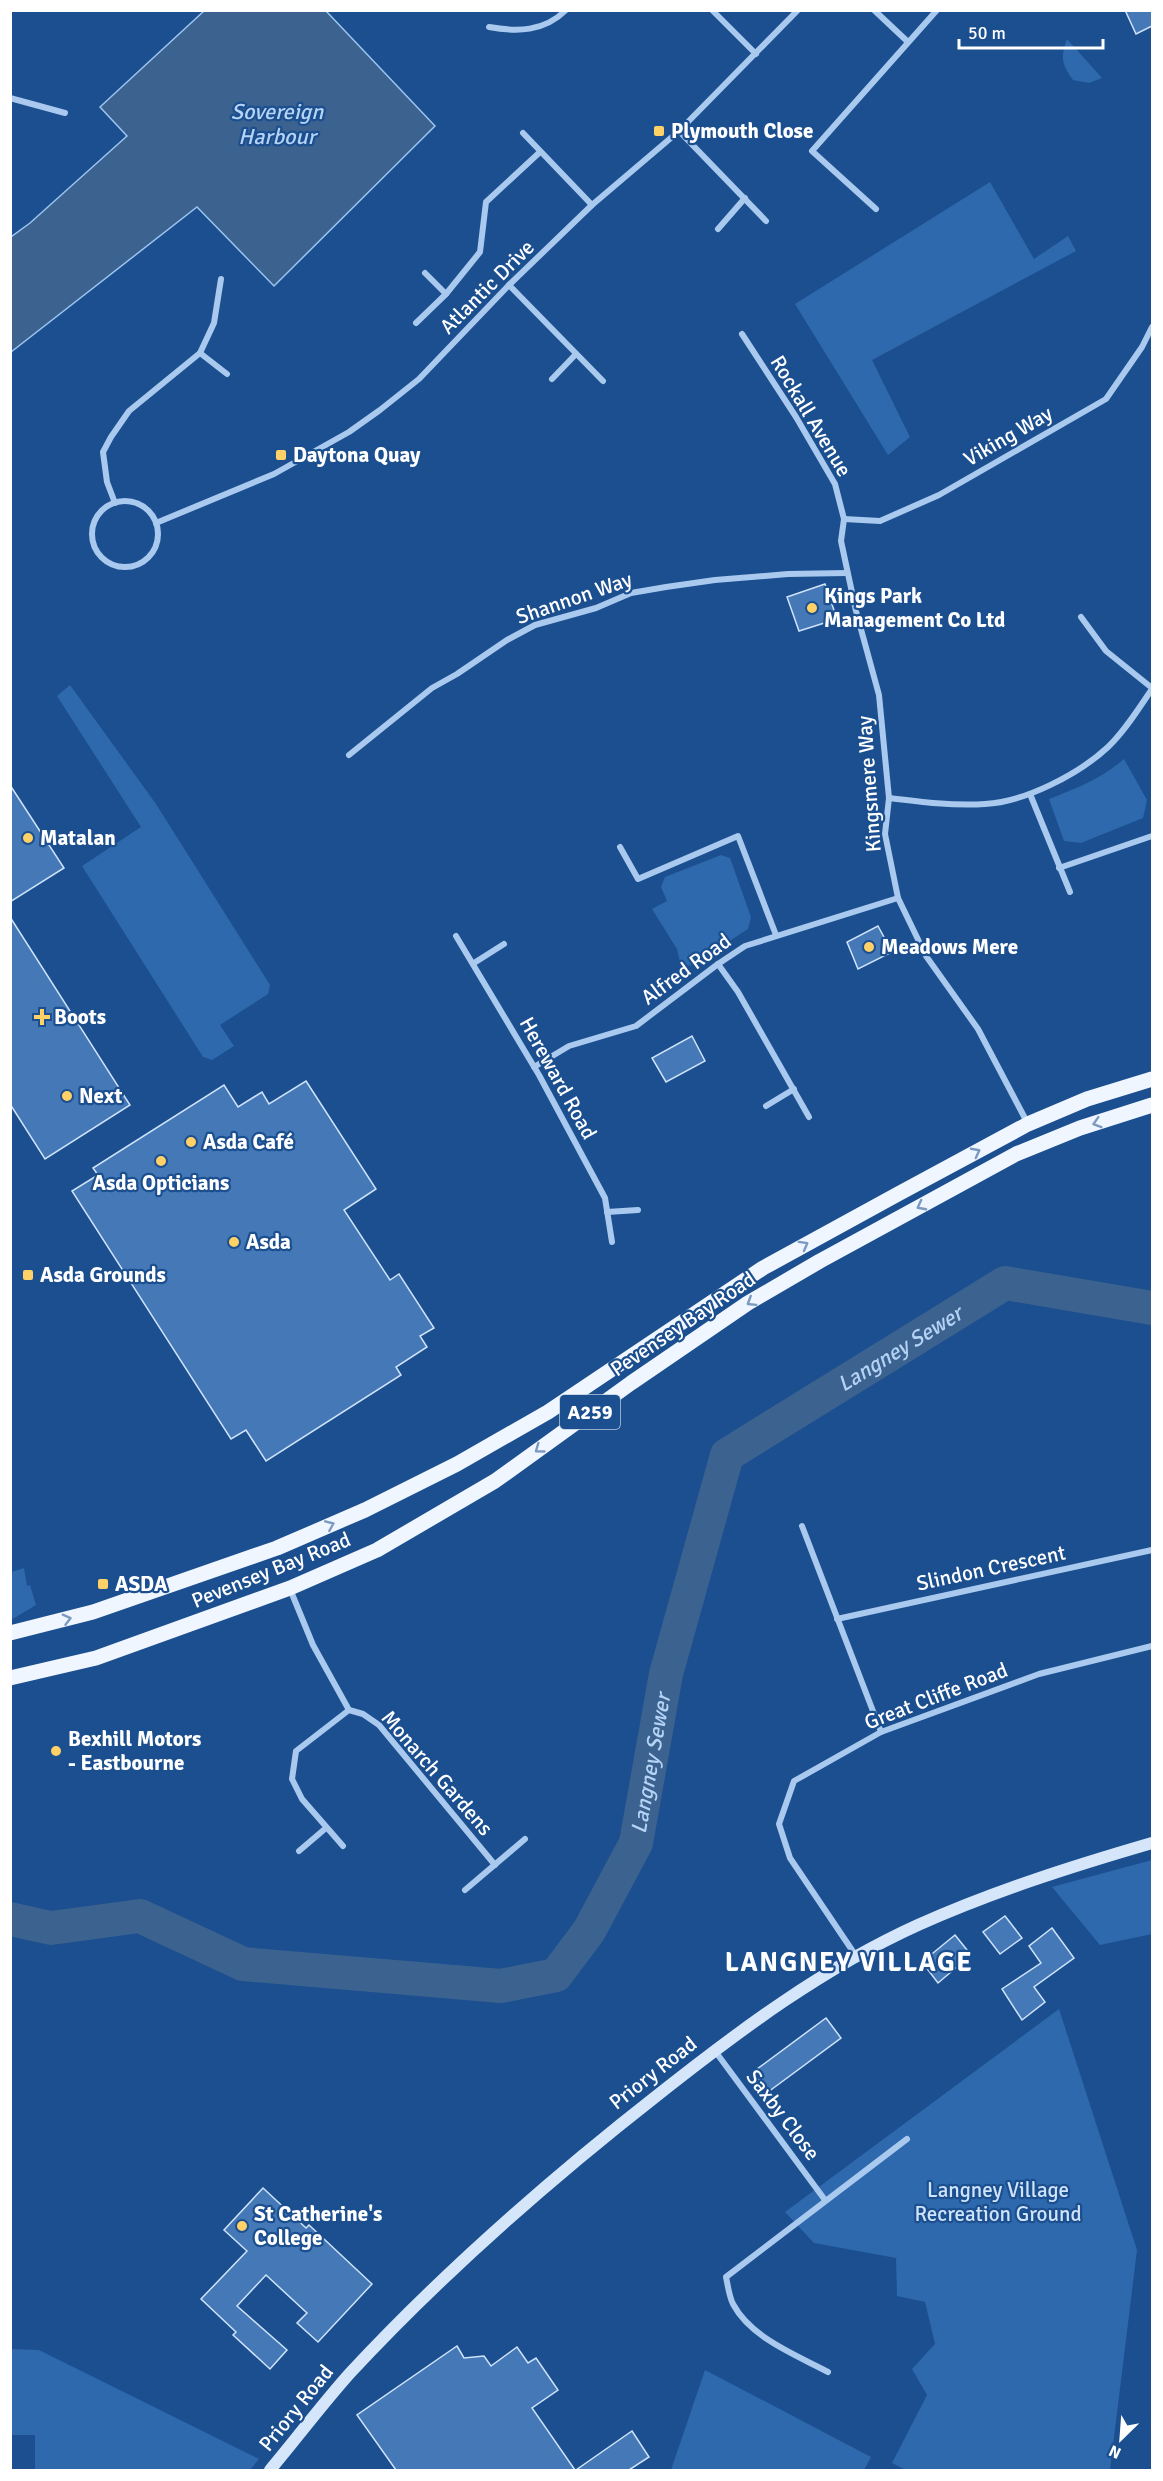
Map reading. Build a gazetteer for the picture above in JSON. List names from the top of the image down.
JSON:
{
  "streets": {
    "main road": ["Pevensey Bay Road", "A259"],
    "street": [
      "Atlantic Drive",
      "Rockall Avenue",
      "Viking Way",
      "Shannon Way",
      "Kingsmere Way",
      "Alfred Road",
      "Hereward Road",
      "Slindon Crescent",
      "Great Cliffe Road",
      "Monarch Gardens",
      "Priory Road",
      "Saxby Close"
    ]
  },
  "crossings": [
    ["Rockall Avenue", "Viking Way"],
    ["Rockall Avenue", "Kingsmere Way"],
    ["Viking Way", "Kingsmere Way"],
    ["Shannon Way", "Kingsmere Way"],
    ["Kingsmere Way", "Alfred Road"],
    ["Kingsmere Way", "Pevensey Bay Road"],
    ["Alfred Road", "Hereward Road"],
    ["Pevensey Bay Road", "Monarch Gardens"],
    ["Great Cliffe Road", "Priory Road"],
    ["Priory Road", "Saxby Close"]
  ],
  "districts": ["LANGNEY VILLAGE"],
  "water": ["Sovereign Harbour", "Langney Sewer"],
  "parks": ["Langney Village Recreation Ground"],
  "places": {
    "transit": [
      "Plymouth Close",
      "Daytona Quay",
      "Asda Grounds",
      "ASDA"
    ],
    "other": [
      "Kings Park Management Co Ltd",
      "Matalan",
      "Meadows Mere",
      "Next",
      "Asda Café",
      "Asda Opticians",
      "Asda",
      "Bexhill Motors - Eastbourne",
      "St Catherine's College"
    ],
    "health": ["Boots"]
  },
  "scale_bar": "50 m",
  "north": "bottom left"
}
